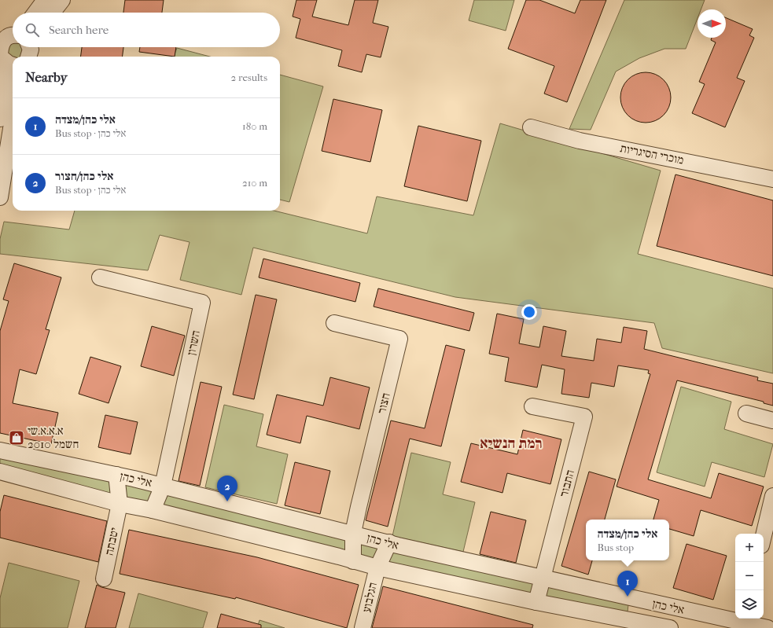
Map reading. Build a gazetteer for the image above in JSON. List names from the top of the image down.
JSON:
{
  "streets": {
    "street": [
      "מוכרי הסיגריות",
      "השרון",
      "חצור",
      "אלי כהן",
      "התבור",
      "יטבתה",
      "הגלבוע"
    ]
  },
  "crossings": [
    ["השרון", "אלי כהן"],
    ["חצור", "אלי כהן"],
    ["אלי כהן", "התבור"],
    ["אלי כהן", "יטבתה"],
    ["אלי כהן", "הגלבוע"]
  ],
  "districts": ["רמת הנשיא"],
  "places": {
    "shop": ["א.א.א.שי חשמל 2010"]
  },
  "north": "right",
  "page": {
    "search": "Search here",
    "heading": ["Nearby", "2 results"],
    "list": [
      {
        "mark": "1",
        "name": "אלי כהן/מצדה",
        "note": "Bus stop · אלי כהן",
        "value": "180 m"
      },
      {
        "mark": "2",
        "name": "אלי כהן/חצור",
        "note": "Bus stop · אלי כהן",
        "value": "210 m"
      }
    ],
    "pins": ["2", "1"],
    "popup": ["אלי כהן/מצדה", "Bus stop"],
    "map_buttons": ["+", "−"]
  }
}
